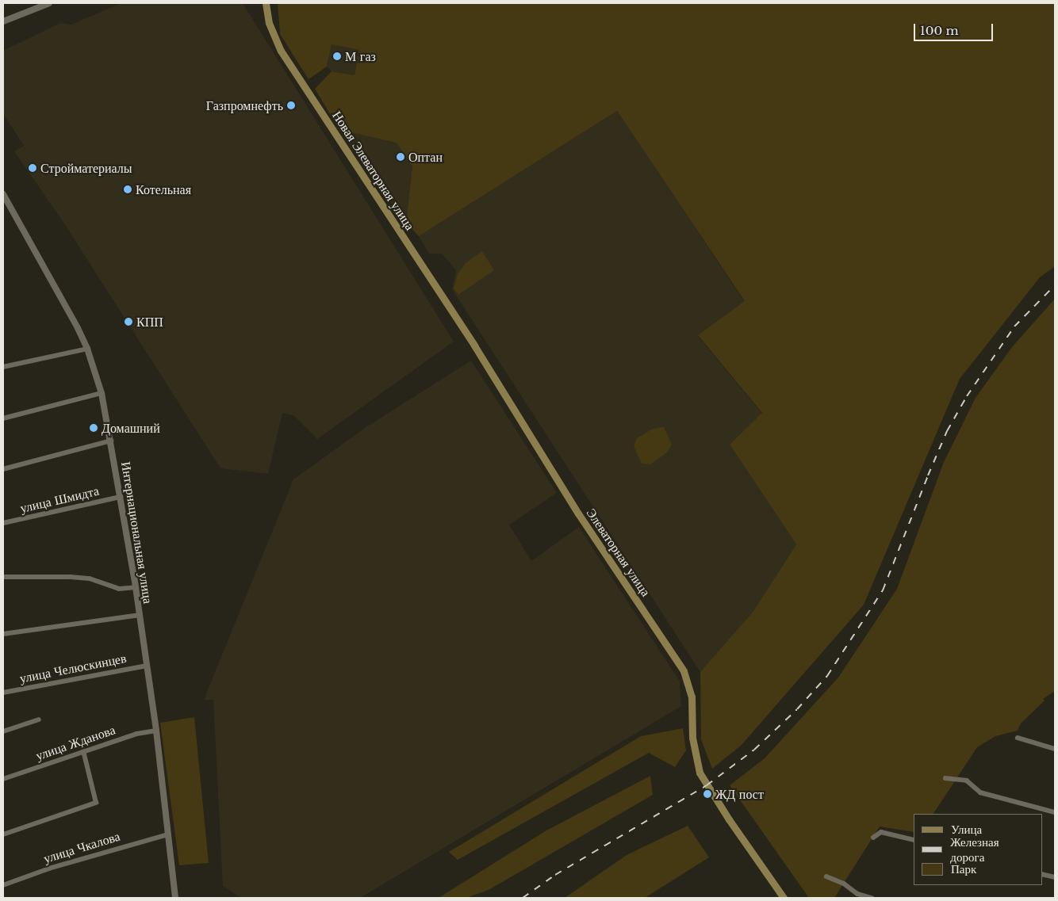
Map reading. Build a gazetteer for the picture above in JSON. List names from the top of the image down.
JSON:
{
  "streets": {
    "main road": ["Новая Элеваторная улица", "Элеваторная улица"],
    "street": [
      "улица Шмидта",
      "Интернациональная улица",
      "улица Челюскинцев",
      "улица Жданова",
      "улица Чкалова"
    ]
  },
  "crossings": [
    ["Новая Элеваторная улица", "Элеваторная улица"],
    ["улица Шмидта", "Интернациональная улица"],
    ["Интернациональная улица", "улица Челюскинцев"],
    ["Интернациональная улица", "улица Жданова"],
    ["Интернациональная улица", "улица Чкалова"]
  ],
  "places": [
    "М газ",
    "Газпромнефть",
    "Оптан",
    "Стройматериалы",
    "Котельная",
    "КПП",
    "Домашний",
    "ЖД пост"
  ],
  "legend": ["Улица", "Железная дорога", "Парк"],
  "scale_bar": "100 m"
}
